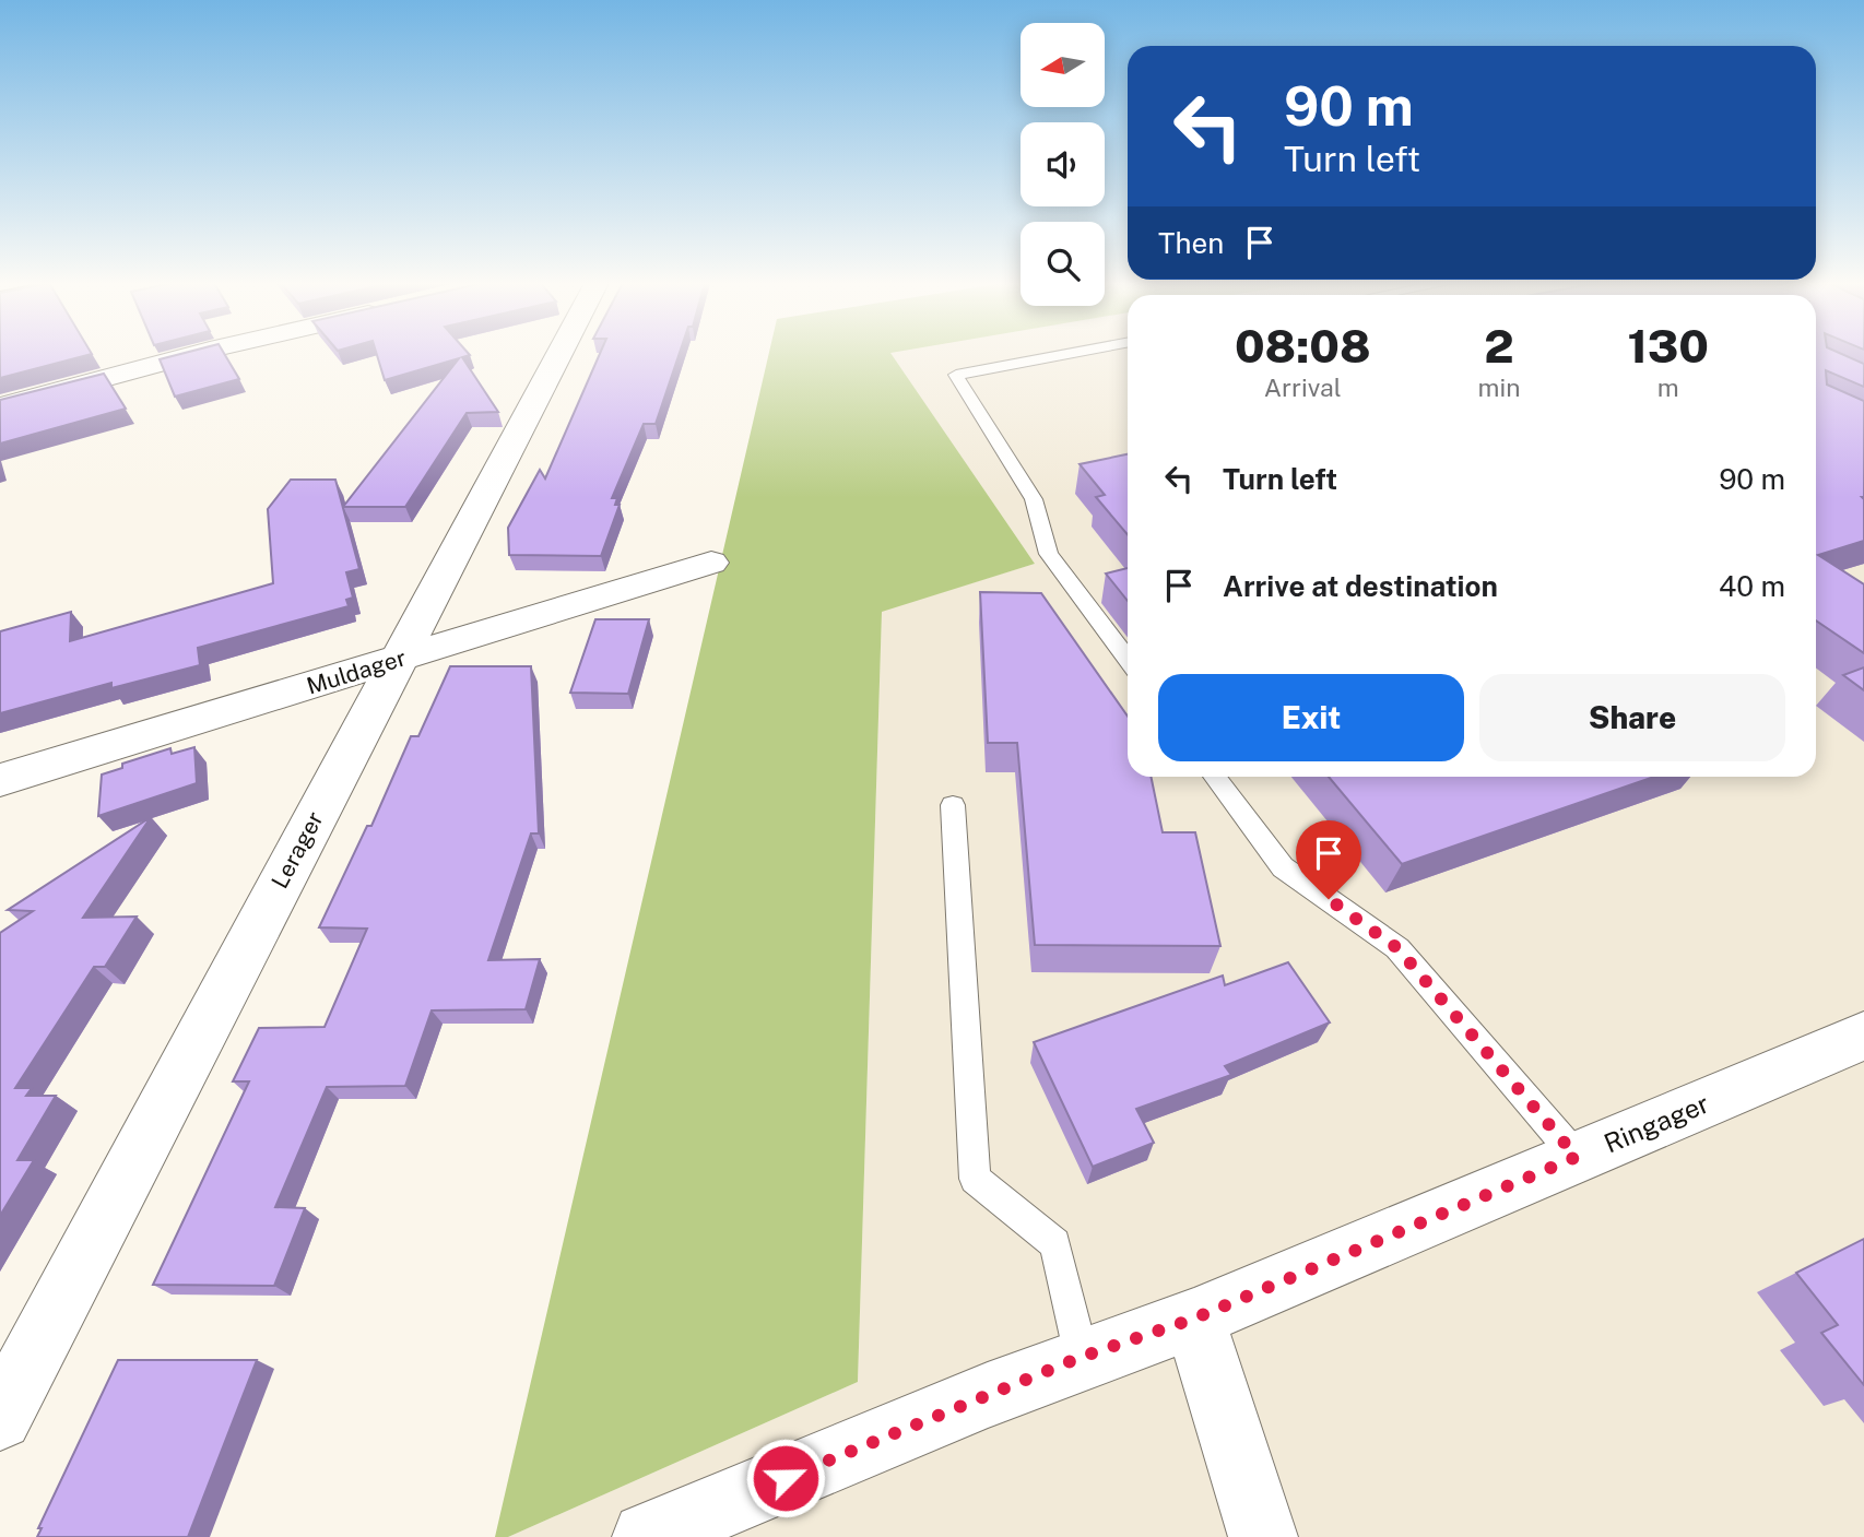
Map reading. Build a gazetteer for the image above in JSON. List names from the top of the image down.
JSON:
{
  "streets": {
    "street": ["Muldager", "Lerager", "Ringager"]
  },
  "crossings": [
    ["Muldager", "Lerager"]
  ],
  "north": "left",
  "page": {
    "turn": ["90 m", "Turn left"],
    "then": "Then",
    "eta": [
      "08:08",
      "Arrival",
      "2",
      "min",
      "130",
      "m"
    ],
    "list": [
      {
        "name": "Turn left",
        "value": "90 m"
      },
      {
        "name": "Arrive at destination",
        "value": "40 m"
      }
    ],
    "buttons": ["Exit", "Share"]
  }
}
